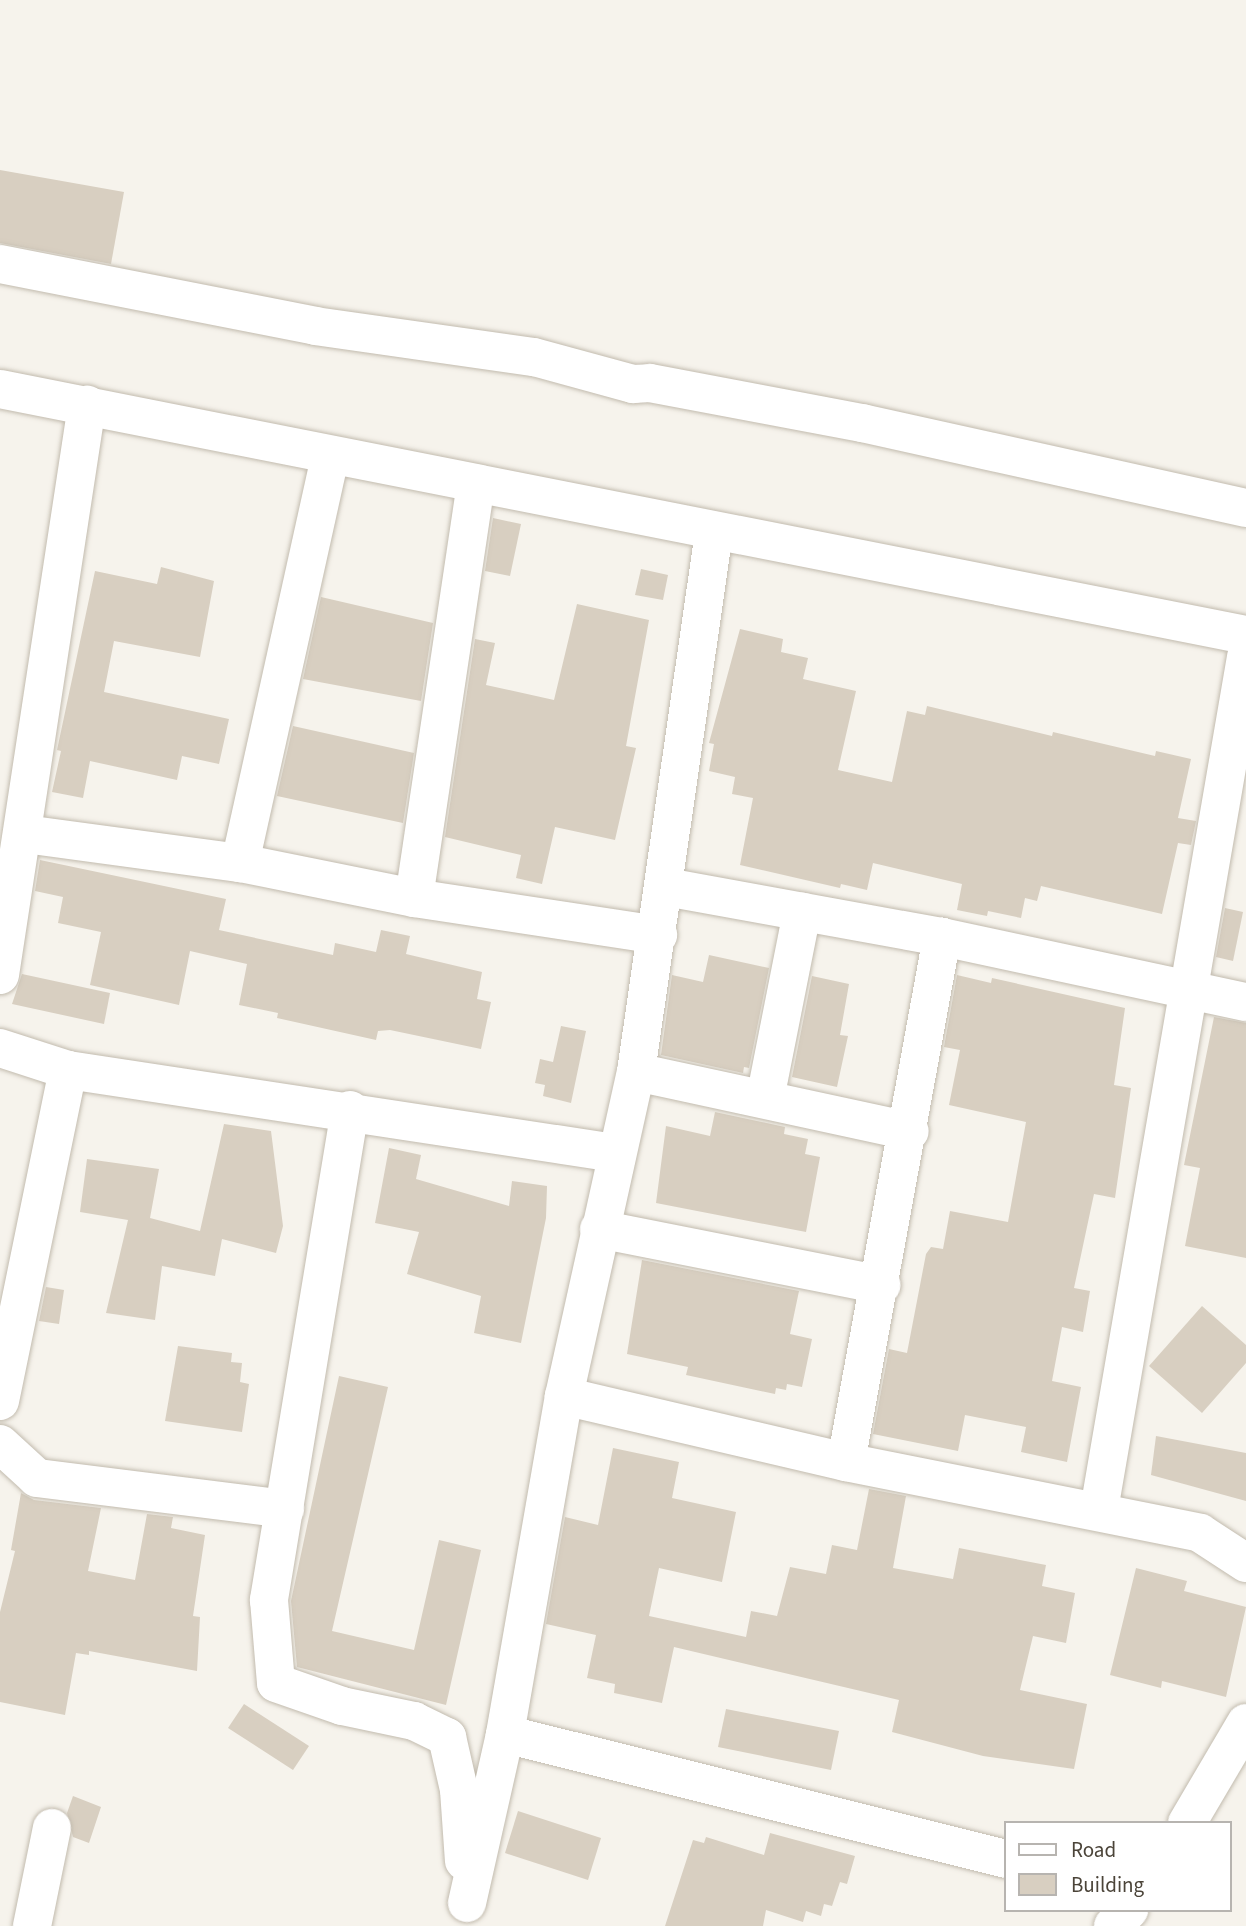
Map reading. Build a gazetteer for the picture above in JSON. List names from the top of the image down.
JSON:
{
  "legend": ["Road", "Building"]
}
